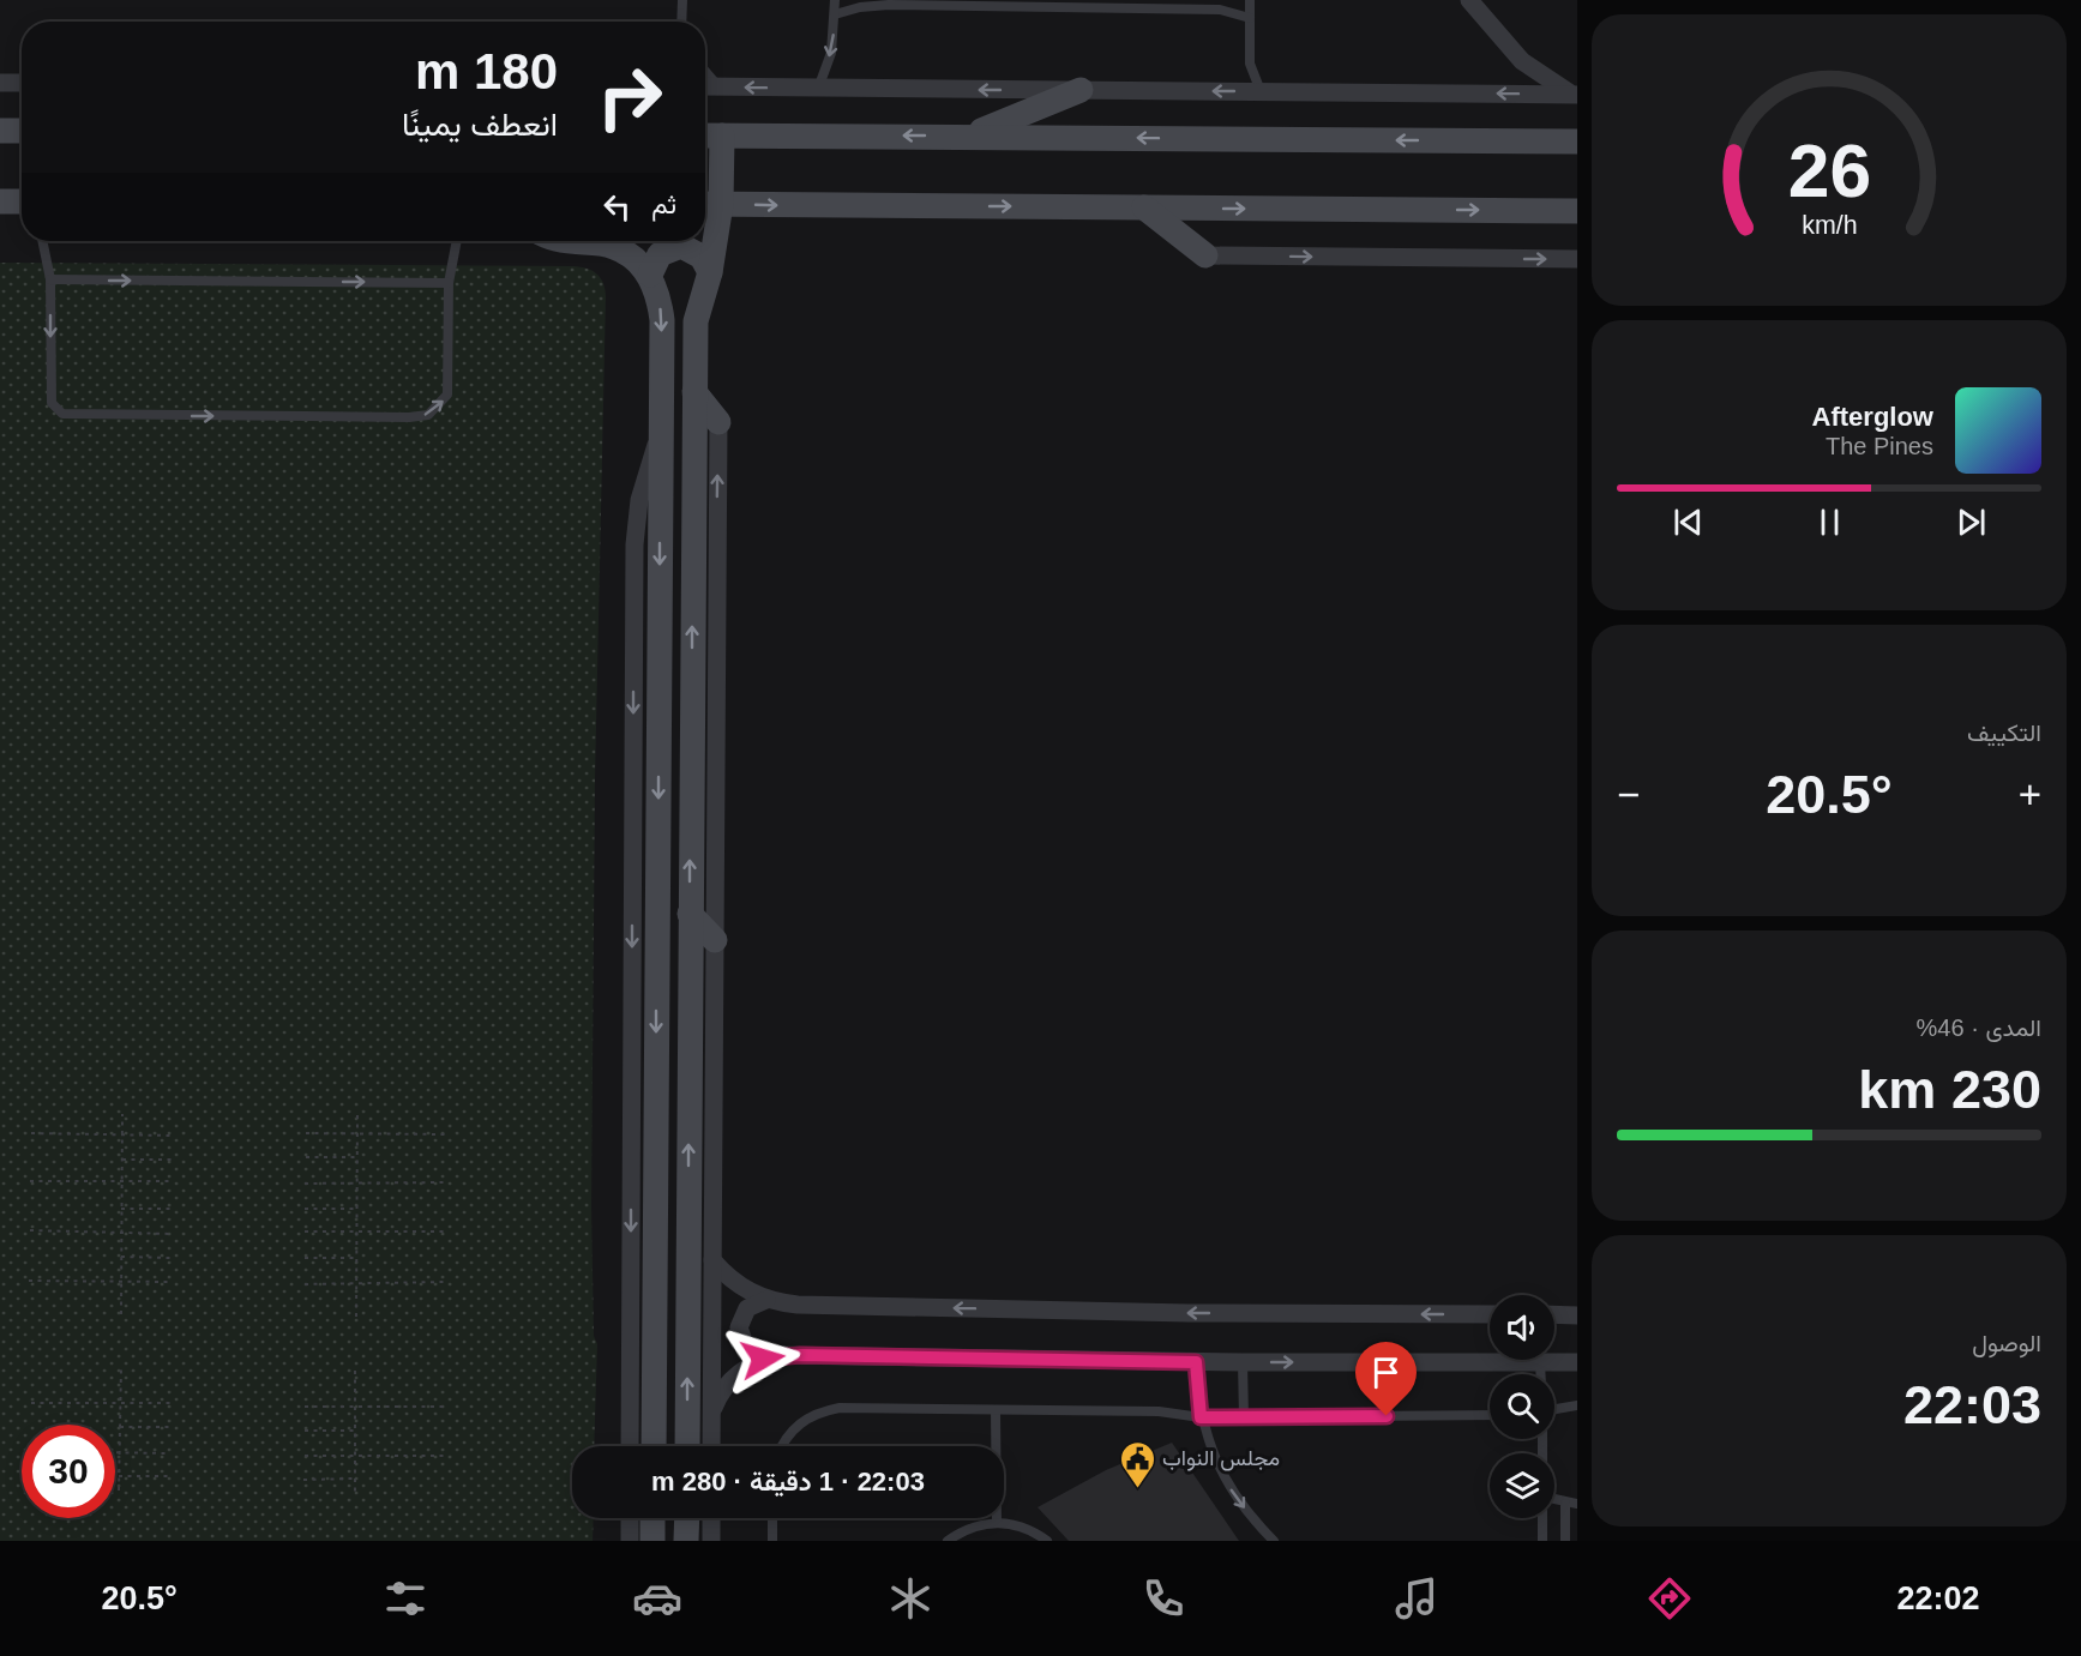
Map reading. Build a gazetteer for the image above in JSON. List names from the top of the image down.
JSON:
{
  "places": {
    "public building": ["مجلس النواب"]
  },
  "page": {
    "turn": ["180 m", "انعطف يمينًا"],
    "then": "ثم",
    "song": ["Afterglow", "The Pines"],
    "tile": [
      "التكييف",
      ["المدى · 46%", "230 km"],
      ["الوصول", "22:03"]
    ],
    "heat": ["−", "20.5°", "+"],
    "limit": "30",
    "trip": "22:03 · 1 دقيقة · 280 m",
    "tabs": ["22:02", "20.5°"],
    "gauge": ["26", "km/h"]
  }
}
